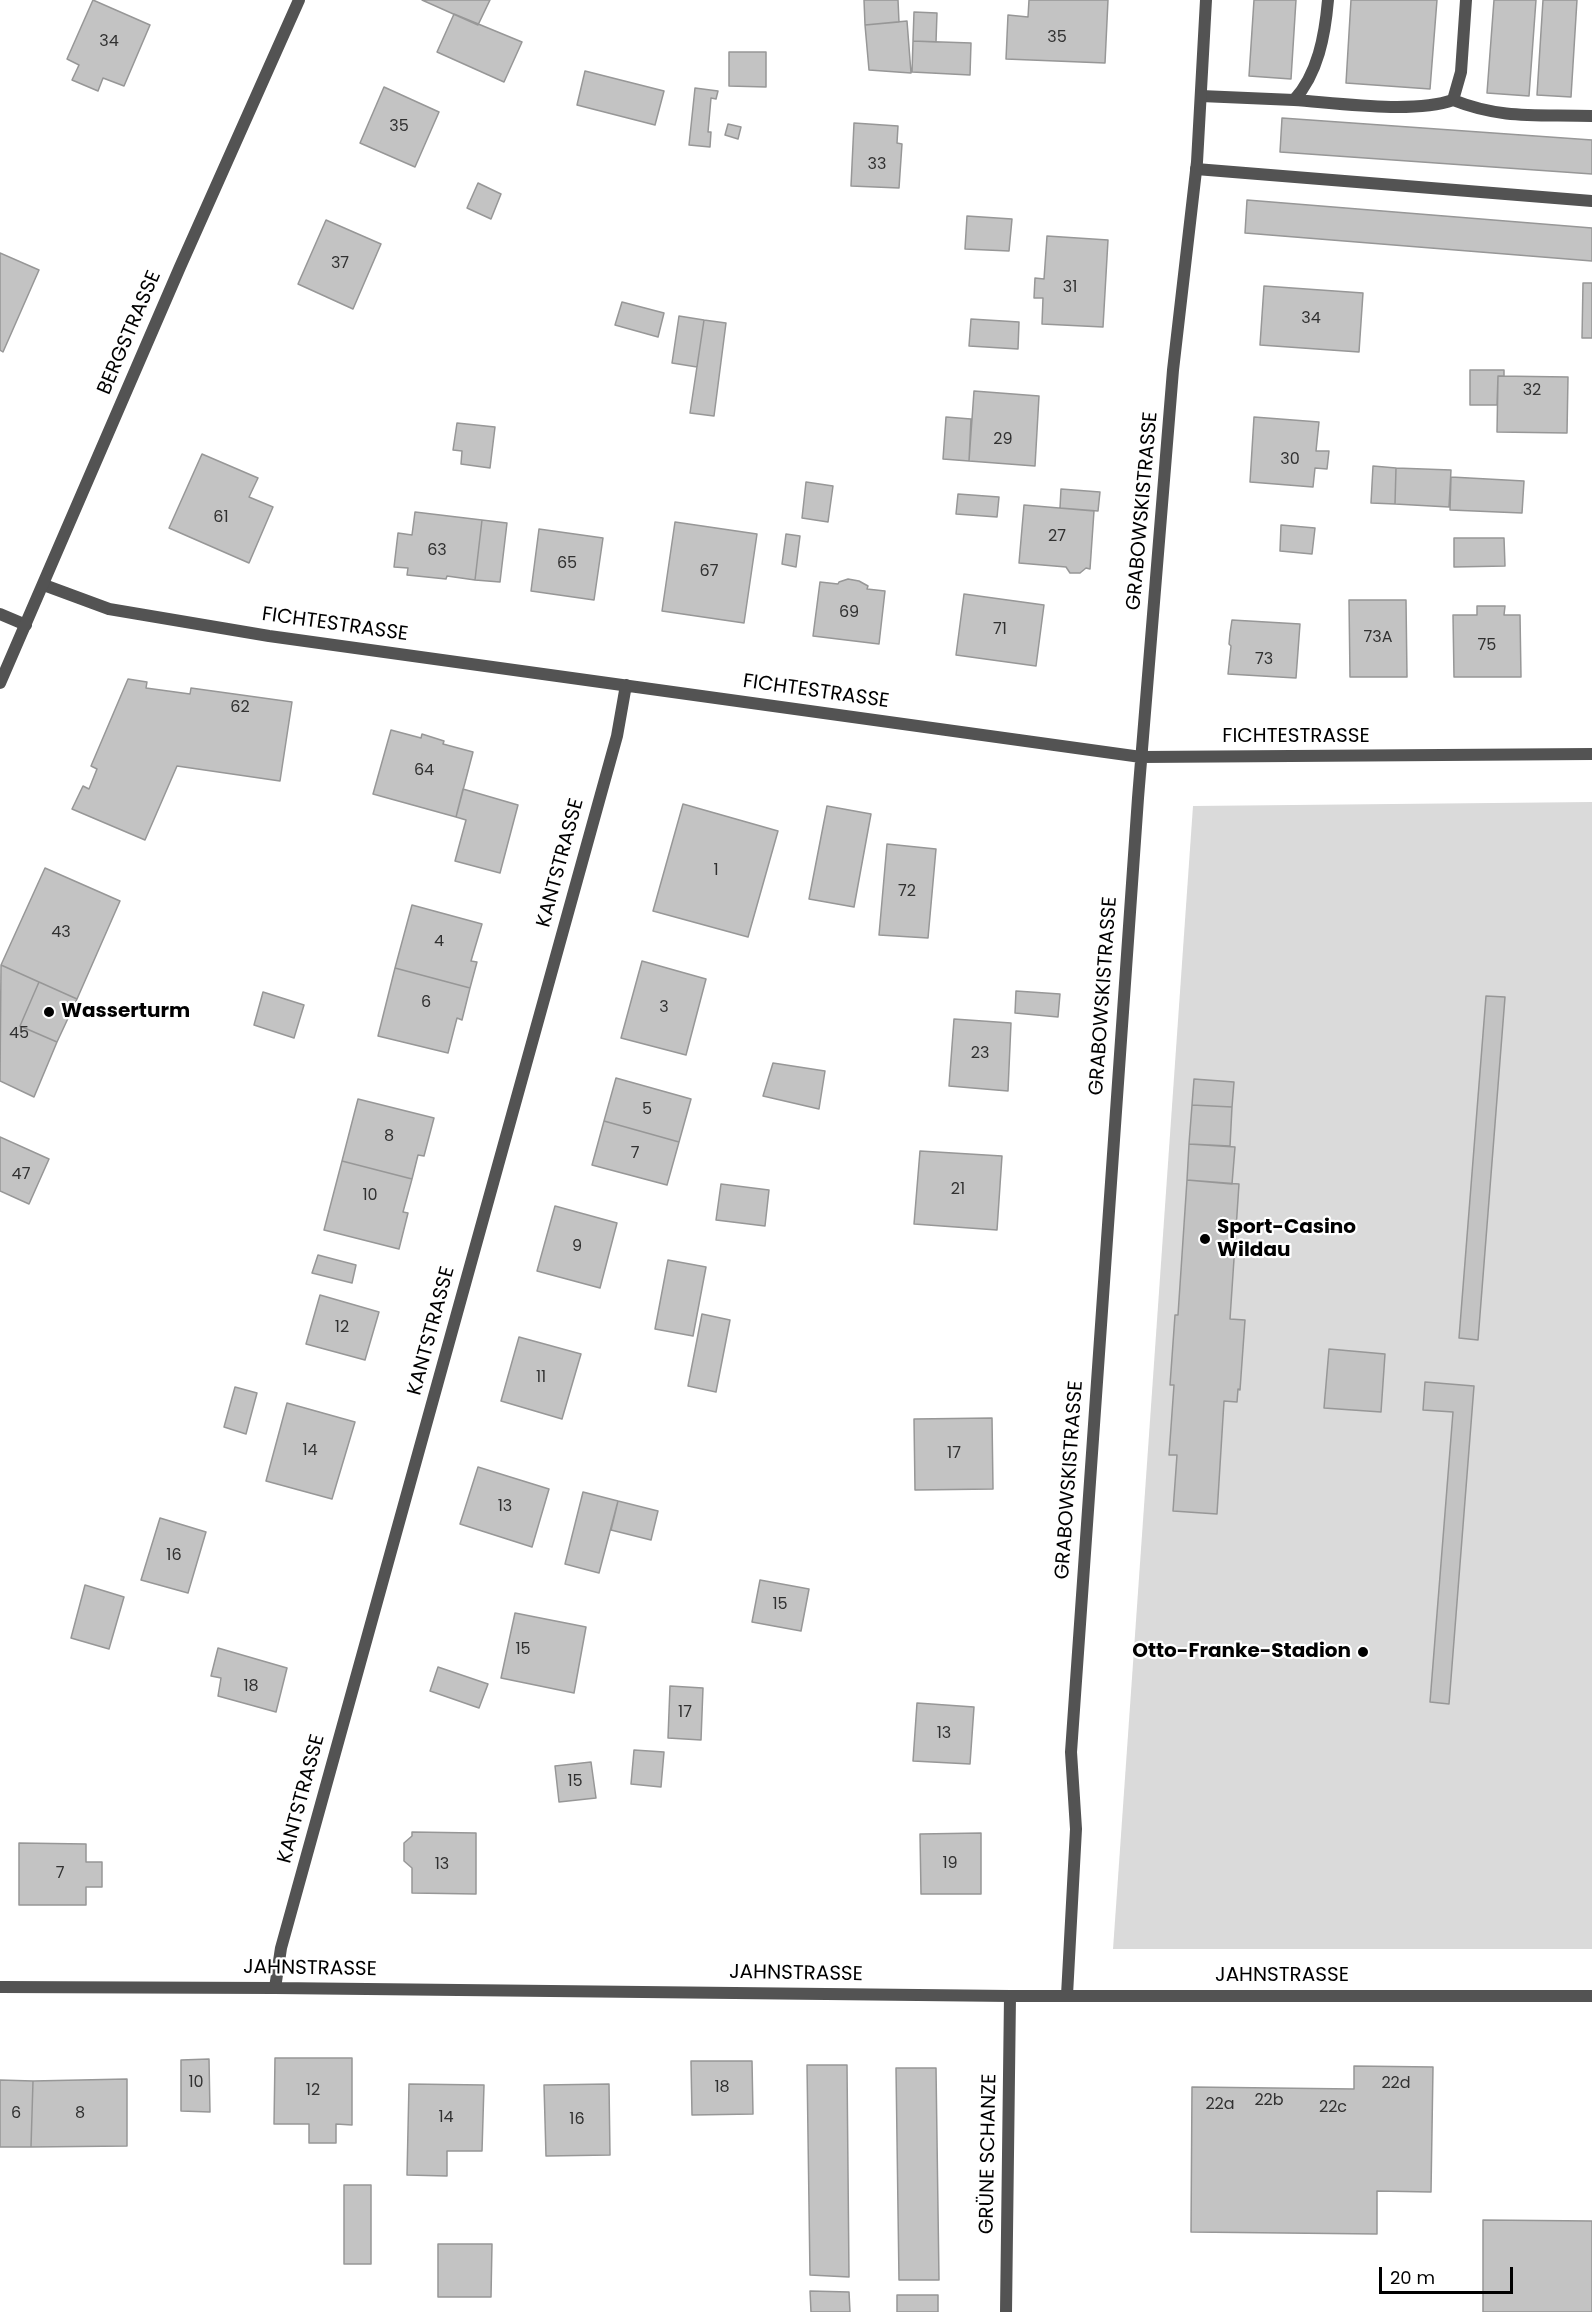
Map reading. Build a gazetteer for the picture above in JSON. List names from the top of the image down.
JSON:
{
  "streets": {
    "street": [
      "BERGSTRASSE",
      "GRABOWSKISTRASSE",
      "FICHTESTRASSE",
      "KANTSTRASSE",
      "JAHNSTRASSE",
      "GRÜNE SCHANZE"
    ]
  },
  "crossings": [
    ["BERGSTRASSE", "FICHTESTRASSE"],
    ["GRABOWSKISTRASSE", "FICHTESTRASSE"],
    ["GRABOWSKISTRASSE", "JAHNSTRASSE"],
    ["FICHTESTRASSE", "KANTSTRASSE"],
    ["KANTSTRASSE", "JAHNSTRASSE"],
    ["JAHNSTRASSE", "GRÜNE SCHANZE"]
  ],
  "places": ["Wasserturm", "Sport-Casino Wildau", "Otto-Franke-Stadion"],
  "house_numbers": [
    "35",
    "34",
    "35",
    "33",
    "37",
    "31",
    "34",
    "32",
    "29",
    "30",
    "61",
    "27",
    "63",
    "65",
    "67",
    "69",
    "71",
    "73A",
    "75",
    "73",
    "62",
    "64",
    "1",
    "72",
    "43",
    "4",
    "6",
    "3",
    "45",
    "23",
    "5",
    "8",
    "7",
    "47",
    "21",
    "10",
    "9",
    "12",
    "11",
    "14",
    "17",
    "13",
    "16",
    "15",
    "15",
    "18",
    "17",
    "13",
    "15",
    "19",
    "13",
    "7",
    "10",
    "22d",
    "18",
    "12",
    "22b",
    "22a",
    "22c",
    "6",
    "8",
    "14",
    "16"
  ],
  "scale_bar": "20 m"
}
